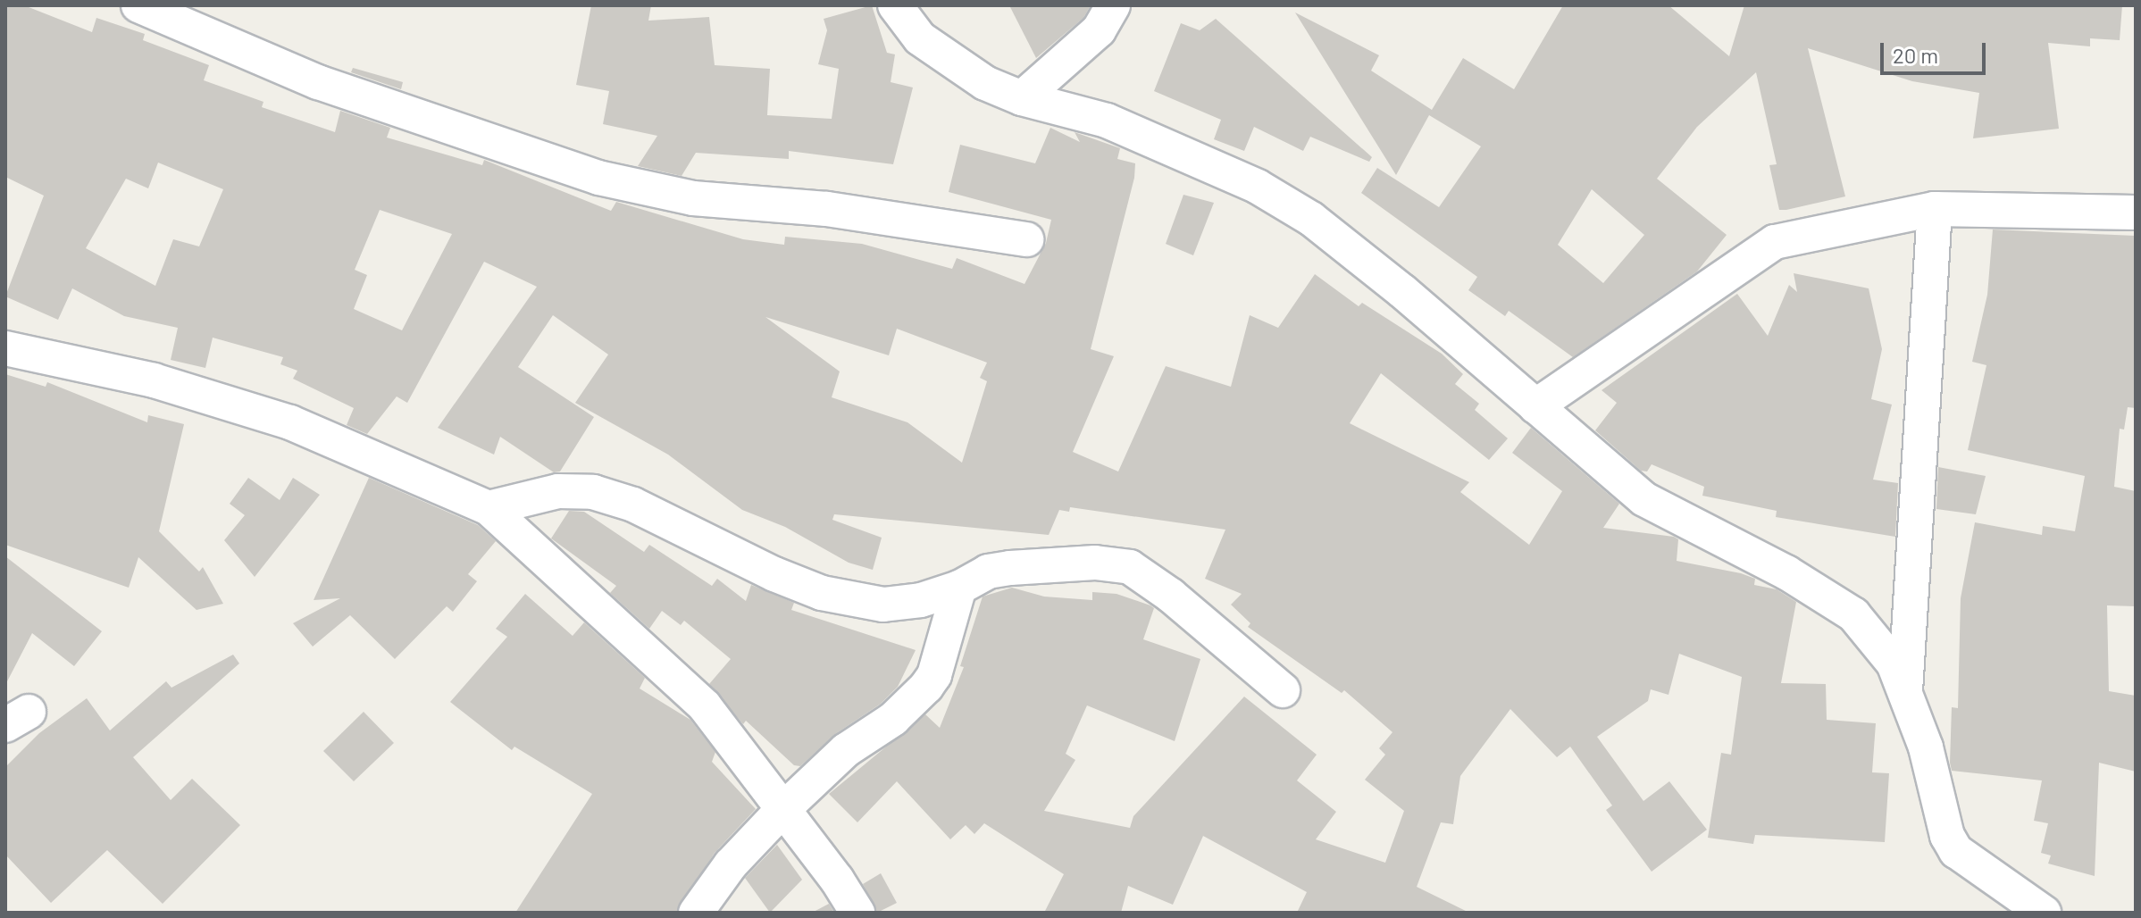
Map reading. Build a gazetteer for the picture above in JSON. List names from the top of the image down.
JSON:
{
  "scale_bar": "20 m"
}
